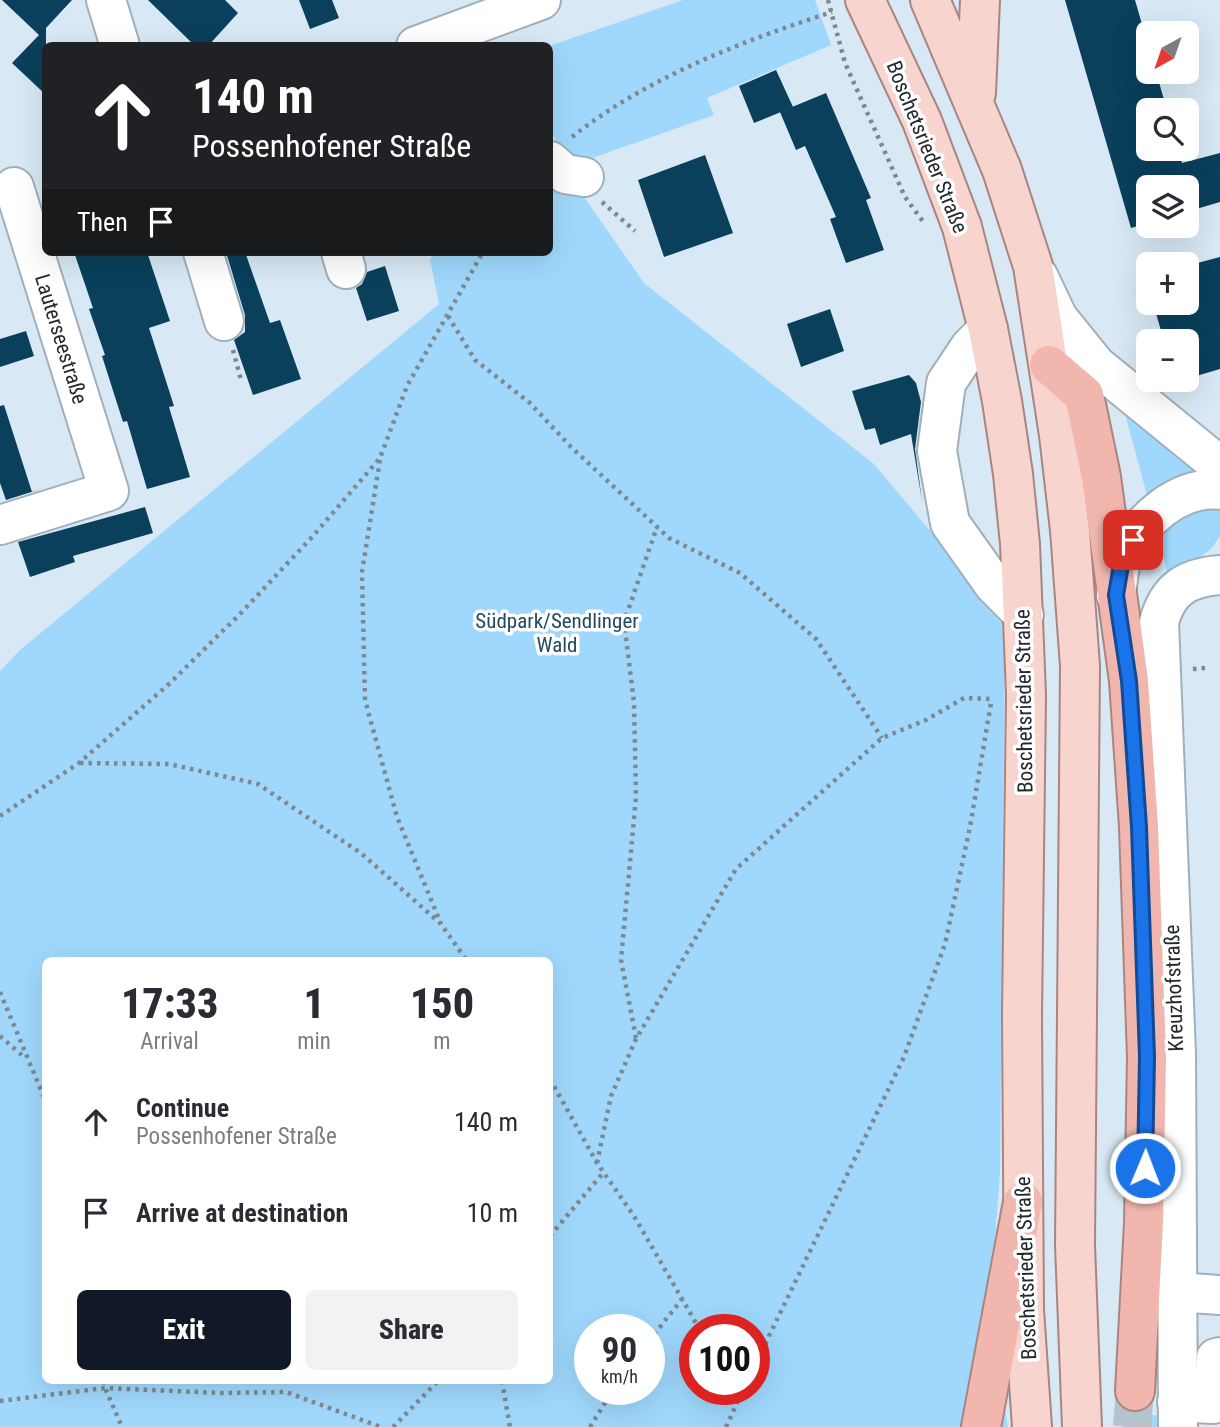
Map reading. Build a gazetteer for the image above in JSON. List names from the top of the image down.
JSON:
{
  "streets": {
    "main road": ["Boschetsrieder Straße"],
    "street": ["Lauterseestraße", "Kreuzhofstraße"]
  },
  "parks": ["Südpark/Sendlinger Wald"],
  "north": "bottom left",
  "page": {
    "map_buttons": ["+", "−"],
    "turn": ["140 m", "Possenhofener Straße"],
    "then": "Then",
    "eta": [
      "17:33",
      "Arrival",
      "1",
      "min",
      "150",
      "m"
    ],
    "list": [
      {
        "name": "Continue",
        "note": "Possenhofener Straße",
        "value": "140 m"
      },
      {
        "name": "Arrive at destination",
        "value": "10 m"
      }
    ],
    "buttons": ["Exit", "Share"],
    "speed": "90 km/h",
    "limit": "100"
  }
}
